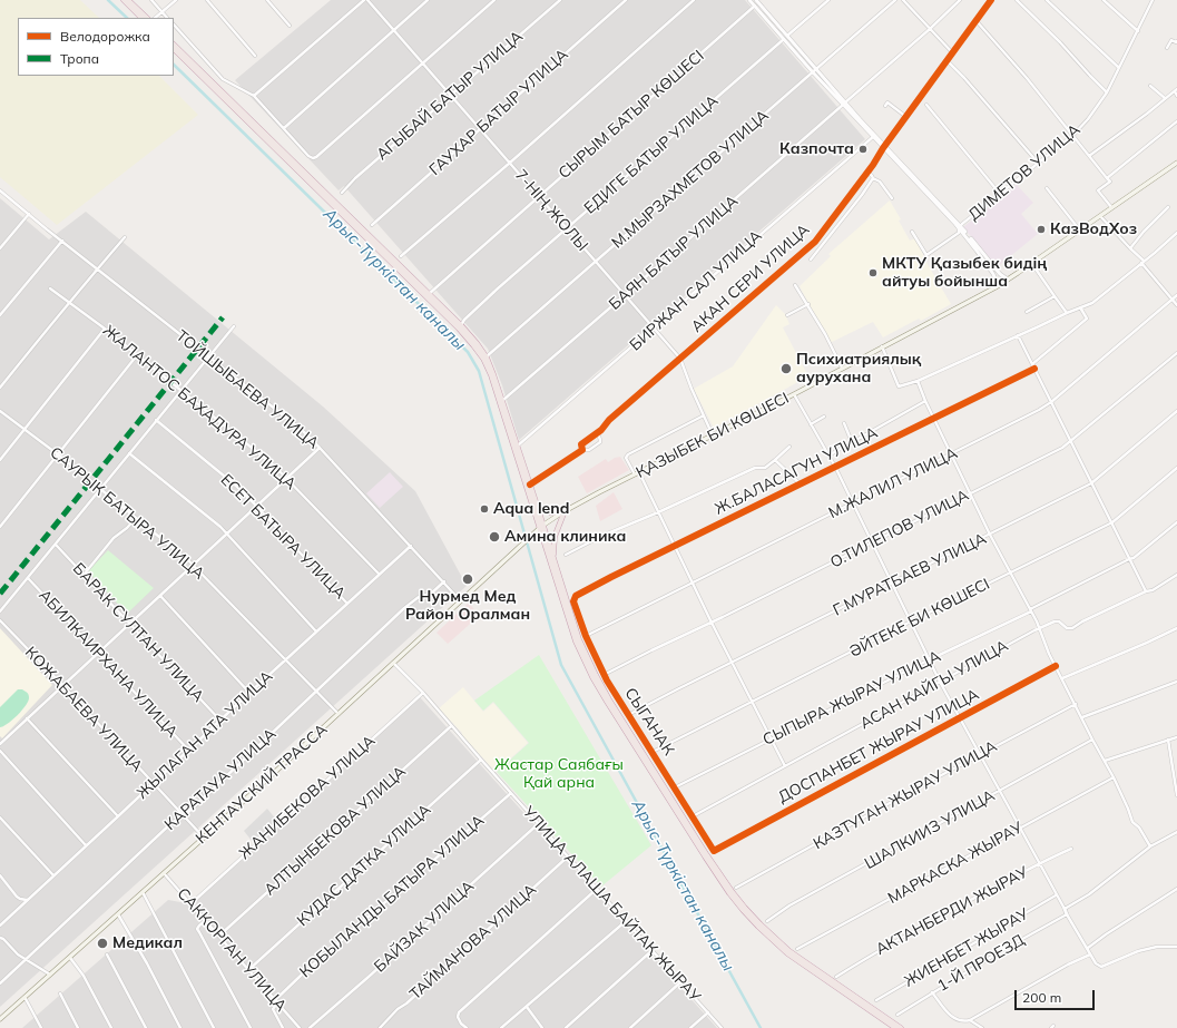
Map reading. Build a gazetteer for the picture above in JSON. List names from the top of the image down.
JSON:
{
  "streets": {
    "main road": ["ҚАЗЫБЕК БИ КӨШЕСІ", "КЕНТАУСКИЙ ТРАССА"],
    "street": [
      "АГЫБАЙ БАТЫР УЛИЦА",
      "ГАУХАР БАТЫР УЛИЦА",
      "СЫРЫМ БАТЫР КӨШЕСІ",
      "ЕДИГЕ БАТЫР УЛИЦА",
      "ДИМЕТОВ УЛИЦА",
      "М.МЫРЗАХМЕТОВ УЛИЦА",
      "7-НІҢ ЖОЛЫ",
      "БАЯН БАТЫР УЛИЦА",
      "АКАН СЕРИ УЛИЦА",
      "БИРЖАН САЛ УЛИЦА",
      "ТОЙШЫБАЕВА УЛИЦА",
      "ЖАЛАНТОС БАХАДУРА УЛИЦА",
      "Ж.БАЛАСАГУН УЛИЦА",
      "М.ЖАЛИЛ УЛИЦА",
      "САУРЫК БАТЫРА УЛИЦА",
      "О.ТИЛЕПОВ УЛИЦА",
      "ЕСЕТ БАТЫРА УЛИЦА",
      "Г.МУРАТБАЕВ УЛИЦА",
      "ӘЙТЕКЕ БИ КӨШЕСІ",
      "БАРАК СУЛТАН УЛИЦА",
      "АБИЛКАИРХАНА УЛИЦА",
      "АСАН КАЙГЫ УЛИЦА",
      "СЫПЫРА ЖЫРАУ УЛИЦА",
      "КОЖАБАЕВА УЛИЦА",
      "СЫГАНАК",
      "ЖЫЛАГАН АТА УЛИЦА",
      "ДОСПАНБЕТ ЖЫРАУ УЛИЦА",
      "КАРАТАУА УЛИЦА",
      "КАЗТУГАН ЖЫРАУ УЛИЦА",
      "ЖАНИБЕКОВА УЛИЦА",
      "ШАЛКИИЗ УЛИЦА",
      "АЛТЫНБЕКОВА УЛИЦА",
      "МАРКАСКА ЖЫРАУ",
      "КУДАС ДАТКА УЛИЦА",
      "КОБЫЛАНДЫ БАТЫРА УЛИЦА",
      "УЛИЦА АЛАША БАЙТАҚ ЖЫРАУ",
      "АКТАНБЕРДИ ЖЫРАУ",
      "БАЙЗАК УЛИЦА",
      "ТАЙМАНОВА УЛИЦА",
      "ЖИЕНБЕТ ЖЫРАУ",
      "САККОРГАН УЛИЦА",
      "1-Й ПРОЕЗД"
    ]
  },
  "crossings": [
    ["АГЫБАЙ БАТЫР УЛИЦА", "7-НІҢ ЖОЛЫ"],
    ["ГАУХАР БАТЫР УЛИЦА", "7-НІҢ ЖОЛЫ"],
    ["СЫРЫМ БАТЫР КӨШЕСІ", "7-НІҢ ЖОЛЫ"],
    ["ЕДИГЕ БАТЫР УЛИЦА", "7-НІҢ ЖОЛЫ"],
    ["М.МЫРЗАХМЕТОВ УЛИЦА", "7-НІҢ ЖОЛЫ"],
    ["7-НІҢ ЖОЛЫ", "БАЯН БАТЫР УЛИЦА"],
    ["7-НІҢ ЖОЛЫ", "АКАН СЕРИ УЛИЦА"],
    ["7-НІҢ ЖОЛЫ", "БИРЖАН САЛ УЛИЦА"],
    ["7-НІҢ ЖОЛЫ", "ҚАЗЫБЕК БИ КӨШЕСІ"],
    ["ТОЙШЫБАЕВА УЛИЦА", "ЖЫЛАГАН АТА УЛИЦА"],
    ["ТОЙШЫБАЕВА УЛИЦА", "КАРАТАУА УЛИЦА"],
    ["ТОЙШЫБАЕВА УЛИЦА", "КЕНТАУСКИЙ ТРАССА"],
    ["ЖАЛАНТОС БАХАДУРА УЛИЦА", "ЖЫЛАГАН АТА УЛИЦА"],
    ["ҚАЗЫБЕК БИ КӨШЕСІ", "КЕНТАУСКИЙ ТРАССА"],
    ["Ж.БАЛАСАГУН УЛИЦА", "СЫГАНАК"],
    ["М.ЖАЛИЛ УЛИЦА", "СЫГАНАК"],
    ["САУРЫК БАТЫРА УЛИЦА", "ЖЫЛАГАН АТА УЛИЦА"],
    ["САУРЫК БАТЫРА УЛИЦА", "КАРАТАУА УЛИЦА"],
    ["САУРЫК БАТЫРА УЛИЦА", "КЕНТАУСКИЙ ТРАССА"],
    ["О.ТИЛЕПОВ УЛИЦА", "СЫГАНАК"],
    ["ЕСЕТ БАТЫРА УЛИЦА", "ЖЫЛАГАН АТА УЛИЦА"],
    ["Г.МУРАТБАЕВ УЛИЦА", "СЫГАНАК"],
    ["ӘЙТЕКЕ БИ КӨШЕСІ", "СЫГАНАК"],
    ["БАРАК СУЛТАН УЛИЦА", "ЖЫЛАГАН АТА УЛИЦА"],
    ["АБИЛКАИРХАНА УЛИЦА", "ЖЫЛАГАН АТА УЛИЦА"],
    ["АСАН КАЙГЫ УЛИЦА", "СЫГАНАК"],
    ["СЫПЫРА ЖЫРАУ УЛИЦА", "СЫГАНАК"],
    ["КОЖАБАЕВА УЛИЦА", "ЖЫЛАГАН АТА УЛИЦА"],
    ["КОЖАБАЕВА УЛИЦА", "КАРАТАУА УЛИЦА"],
    ["КОЖАБАЕВА УЛИЦА", "КЕНТАУСКИЙ ТРАССА"],
    ["СЫГАНАК", "ДОСПАНБЕТ ЖЫРАУ УЛИЦА"],
    ["КЕНТАУСКИЙ ТРАССА", "УЛИЦА АЛАША БАЙТАҚ ЖЫРАУ"],
    ["КЕНТАУСКИЙ ТРАССА", "САККОРГАН УЛИЦА"],
    ["ЖАНИБЕКОВА УЛИЦА", "УЛИЦА АЛАША БАЙТАҚ ЖЫРАУ"],
    ["ЖАНИБЕКОВА УЛИЦА", "САККОРГАН УЛИЦА"],
    ["АЛТЫНБЕКОВА УЛИЦА", "УЛИЦА АЛАША БАЙТАҚ ЖЫРАУ"],
    ["АЛТЫНБЕКОВА УЛИЦА", "САККОРГАН УЛИЦА"],
    ["КУДАС ДАТКА УЛИЦА", "УЛИЦА АЛАША БАЙТАҚ ЖЫРАУ"],
    ["КУДАС ДАТКА УЛИЦА", "САККОРГАН УЛИЦА"],
    ["КОБЫЛАНДЫ БАТЫРА УЛИЦА", "УЛИЦА АЛАША БАЙТАҚ ЖЫРАУ"],
    ["КОБЫЛАНДЫ БАТЫРА УЛИЦА", "САККОРГАН УЛИЦА"],
    ["УЛИЦА АЛАША БАЙТАҚ ЖЫРАУ", "БАЙЗАК УЛИЦА"],
    ["УЛИЦА АЛАША БАЙТАҚ ЖЫРАУ", "ТАЙМАНОВА УЛИЦА"]
  ],
  "water": ["Арыс-Түркістан каналы"],
  "parks": ["Жастар Саябағы Қай арна"],
  "places": [
    "Казпочта",
    "КазВодХоз",
    "МКТУ Қазыбек бидің айтуы бойынша",
    "Психиатриялық аурухана",
    "Aqua lend",
    "Амина клиника",
    "Нурмед Мед Район Оралман",
    "Медикал"
  ],
  "legend": ["Велодорожка", "Тропа"],
  "scale_bar": "200 m"
}
